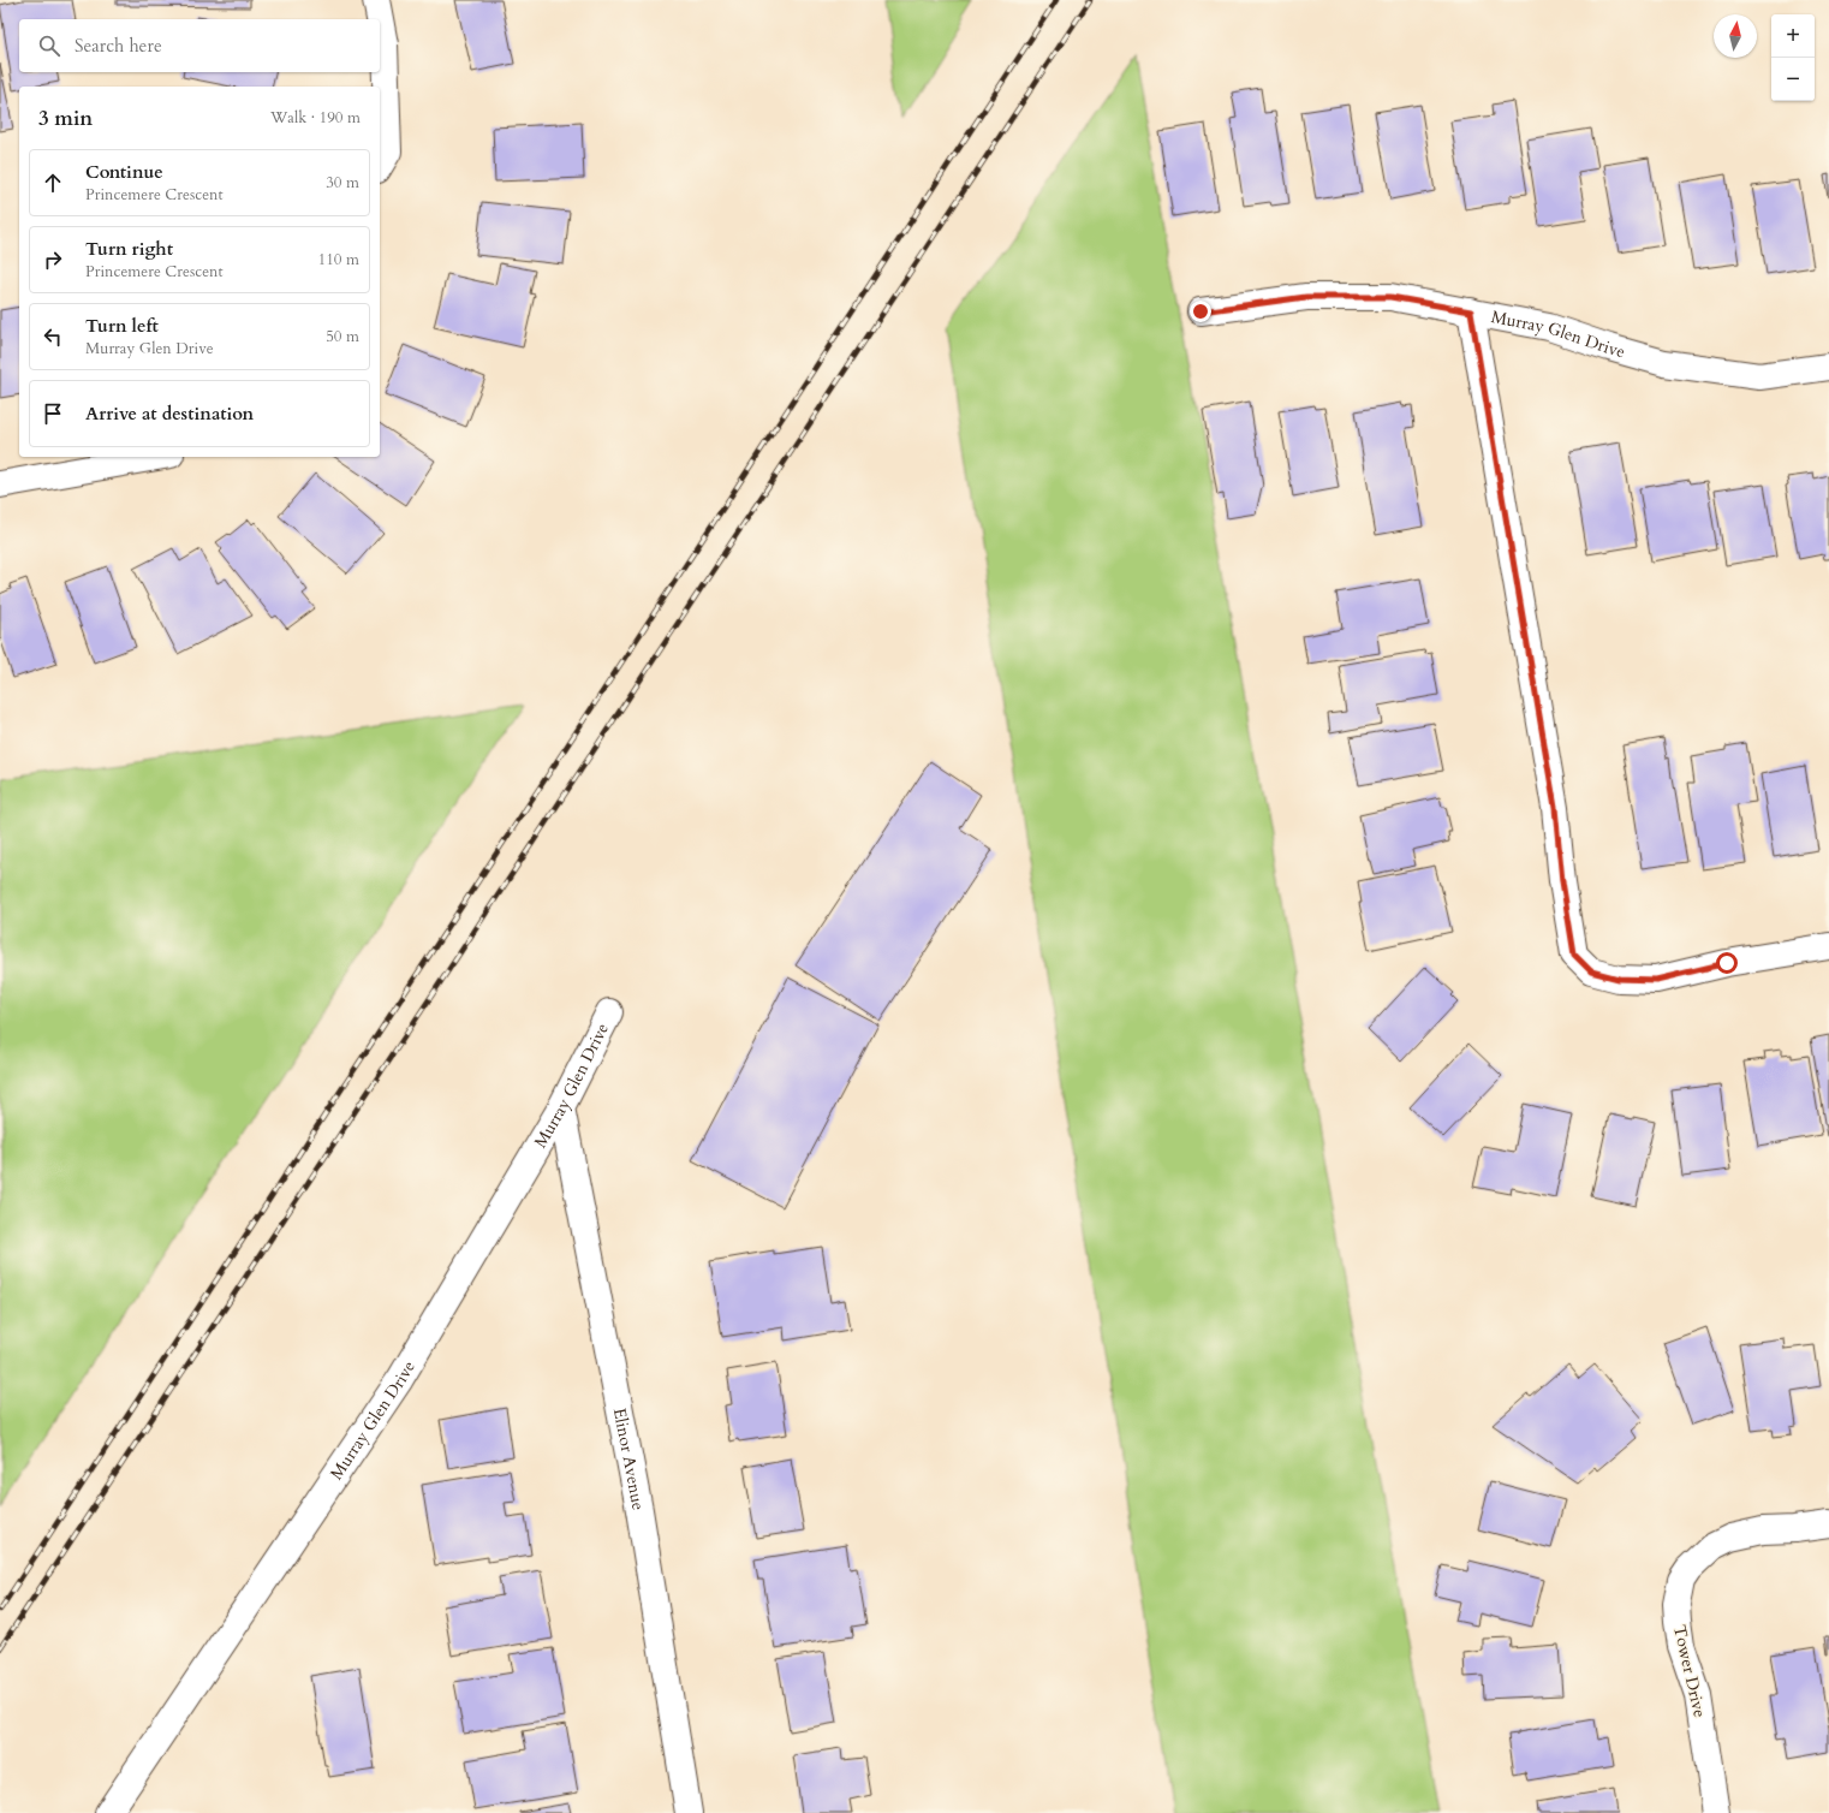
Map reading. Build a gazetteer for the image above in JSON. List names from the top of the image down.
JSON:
{
  "streets": {
    "street": ["Murray Glen Drive", "Elinor Avenue", "Tower Drive"]
  },
  "crossings": [
    ["Murray Glen Drive", "Elinor Avenue"]
  ],
  "north": "top",
  "page": {
    "map_buttons": ["+", "−"],
    "search": "Search here",
    "heading": ["3 min", "Walk · 190 m"],
    "list": [
      ["Continue", "Princemere Crescent", "30 m"],
      ["Turn right", "Princemere Crescent", "110 m"],
      ["Turn left", "Murray Glen Drive", "50 m"],
      "Arrive at destination"
    ]
  }
}
